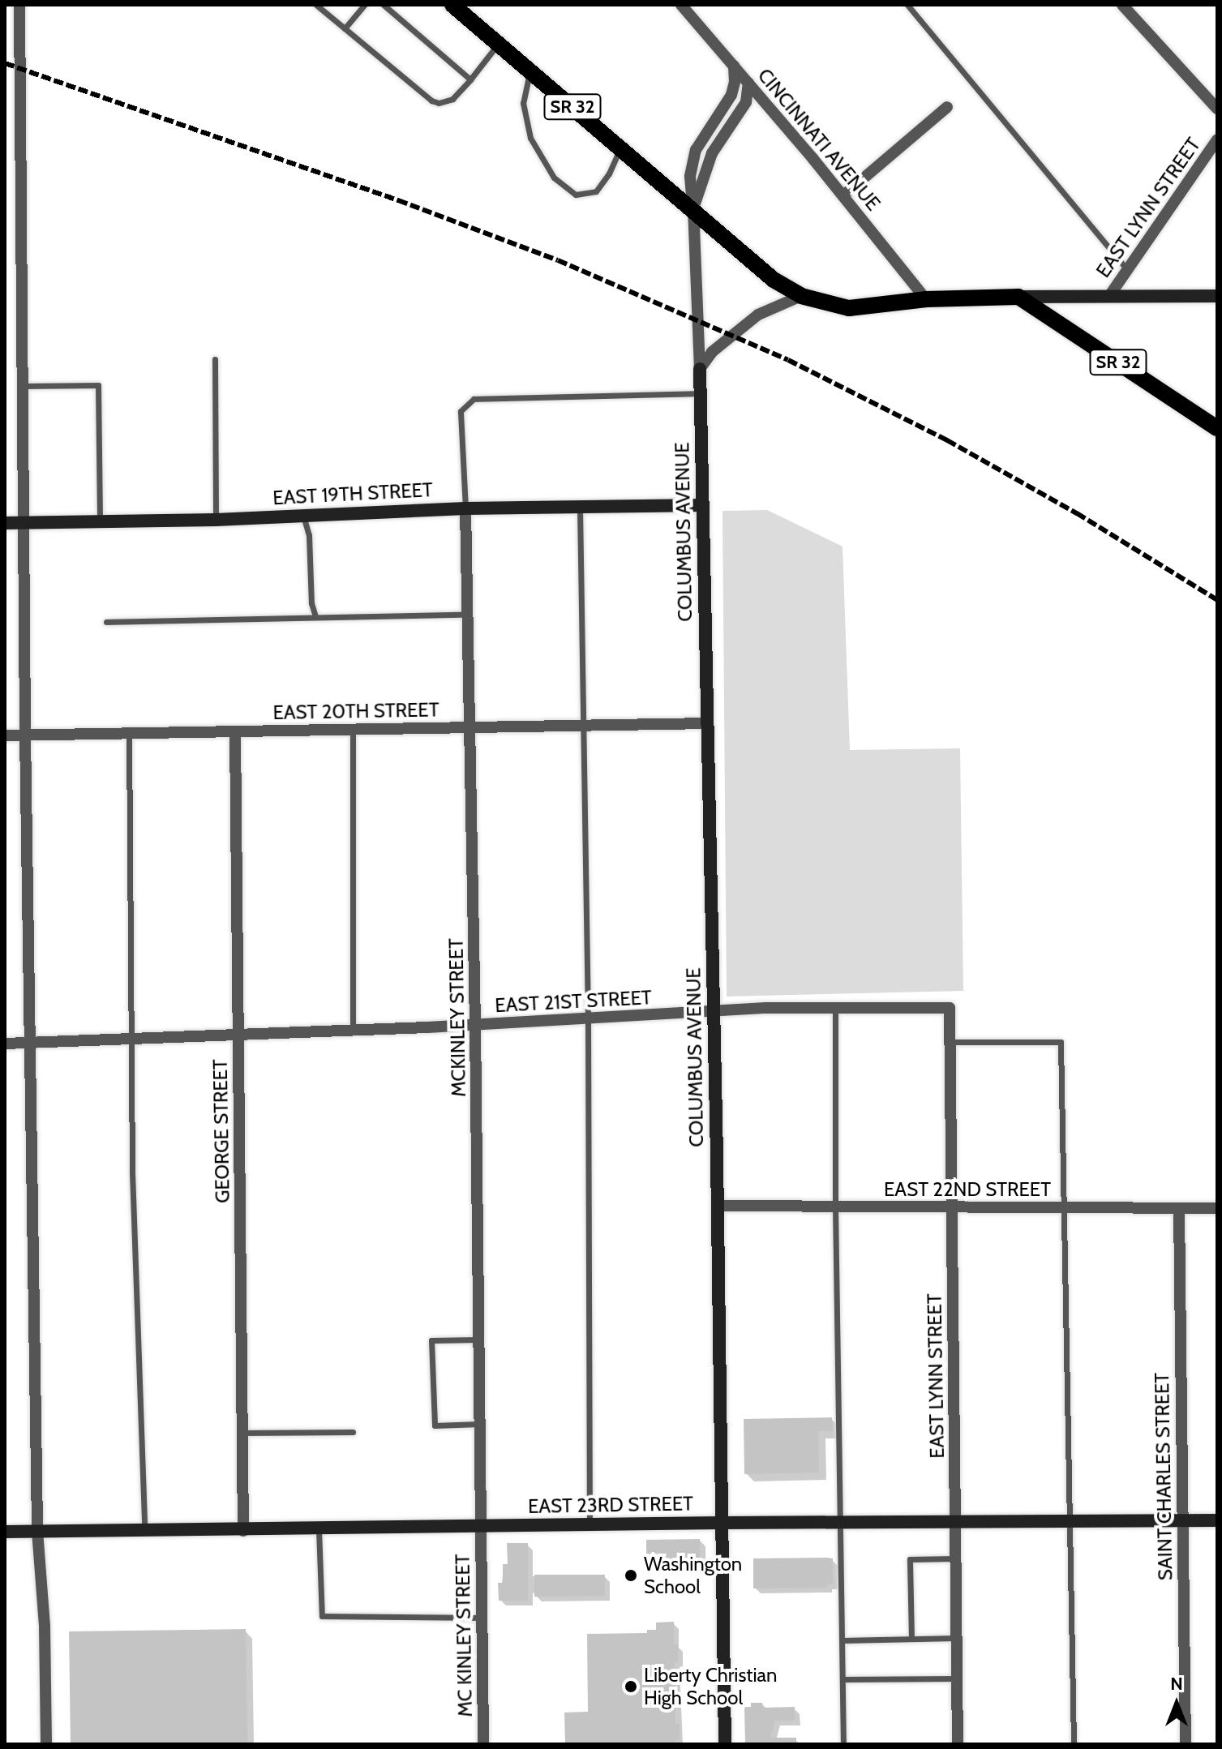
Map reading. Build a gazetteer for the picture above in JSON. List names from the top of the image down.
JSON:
{
  "streets": {
    "main road": ["SR 32"],
    "street": [
      "CINCINNATI AVENUE",
      "EAST LYNN STREET",
      "EAST 19TH STREET",
      "COLUMBUS AVENUE",
      "EAST 20TH STREET",
      "EAST 21ST STREET",
      "MCKINLEY STREET",
      "GEORGE STREET",
      "EAST 22ND STREET",
      "SAINT CHARLES STREET",
      "EAST 23RD STREET",
      "MC KINLEY STREET"
    ]
  },
  "crossings": [
    ["SR 32", "CINCINNATI AVENUE"],
    ["SR 32", "COLUMBUS AVENUE"],
    ["CINCINNATI AVENUE", "COLUMBUS AVENUE"],
    ["EAST LYNN STREET", "EAST 21ST STREET"],
    ["EAST LYNN STREET", "EAST 22ND STREET"],
    ["EAST LYNN STREET", "EAST 23RD STREET"],
    ["EAST 19TH STREET", "COLUMBUS AVENUE"],
    ["EAST 19TH STREET", "MCKINLEY STREET"],
    ["COLUMBUS AVENUE", "EAST 20TH STREET"],
    ["COLUMBUS AVENUE", "EAST 21ST STREET"],
    ["COLUMBUS AVENUE", "EAST 22ND STREET"],
    ["COLUMBUS AVENUE", "EAST 23RD STREET"],
    ["EAST 20TH STREET", "MCKINLEY STREET"],
    ["EAST 20TH STREET", "GEORGE STREET"],
    ["EAST 21ST STREET", "MCKINLEY STREET"],
    ["EAST 21ST STREET", "GEORGE STREET"],
    ["MCKINLEY STREET", "EAST 23RD STREET"],
    ["MCKINLEY STREET", "MC KINLEY STREET"],
    ["GEORGE STREET", "EAST 23RD STREET"],
    ["EAST 22ND STREET", "SAINT CHARLES STREET"],
    ["SAINT CHARLES STREET", "EAST 23RD STREET"],
    ["EAST 23RD STREET", "MC KINLEY STREET"]
  ],
  "places": ["Washington School", "Liberty Christian High School"],
  "north": "top"
}
